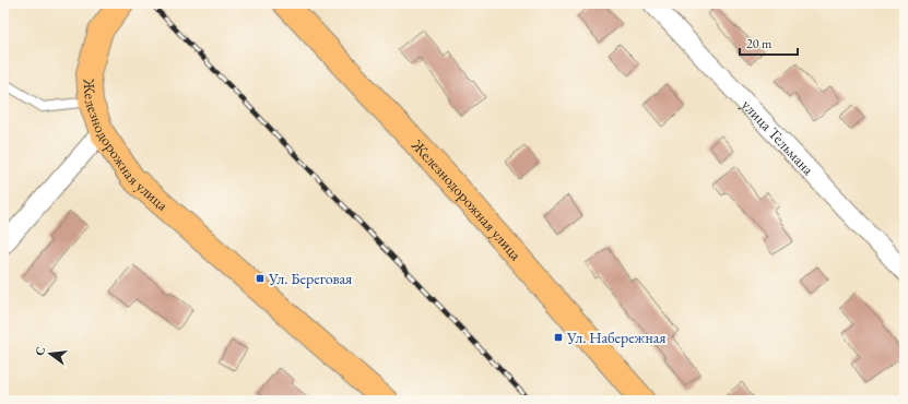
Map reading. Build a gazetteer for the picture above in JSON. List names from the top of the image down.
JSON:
{
  "streets": {
    "main road": ["Железнодорожная улица"],
    "street": ["улица Тельмана"]
  },
  "places": {
    "transit": ["Ул. Береговая", "Ул. Набережная"]
  },
  "scale_bar": "20 m",
  "north": "left"
}
